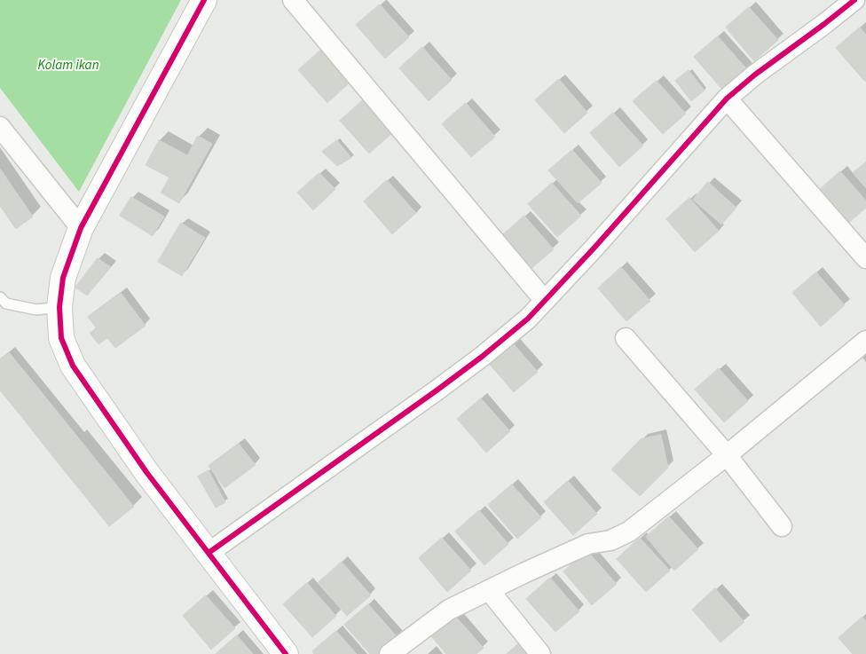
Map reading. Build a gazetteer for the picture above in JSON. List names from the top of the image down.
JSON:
{
  "water": ["Kolam ikan"]
}
